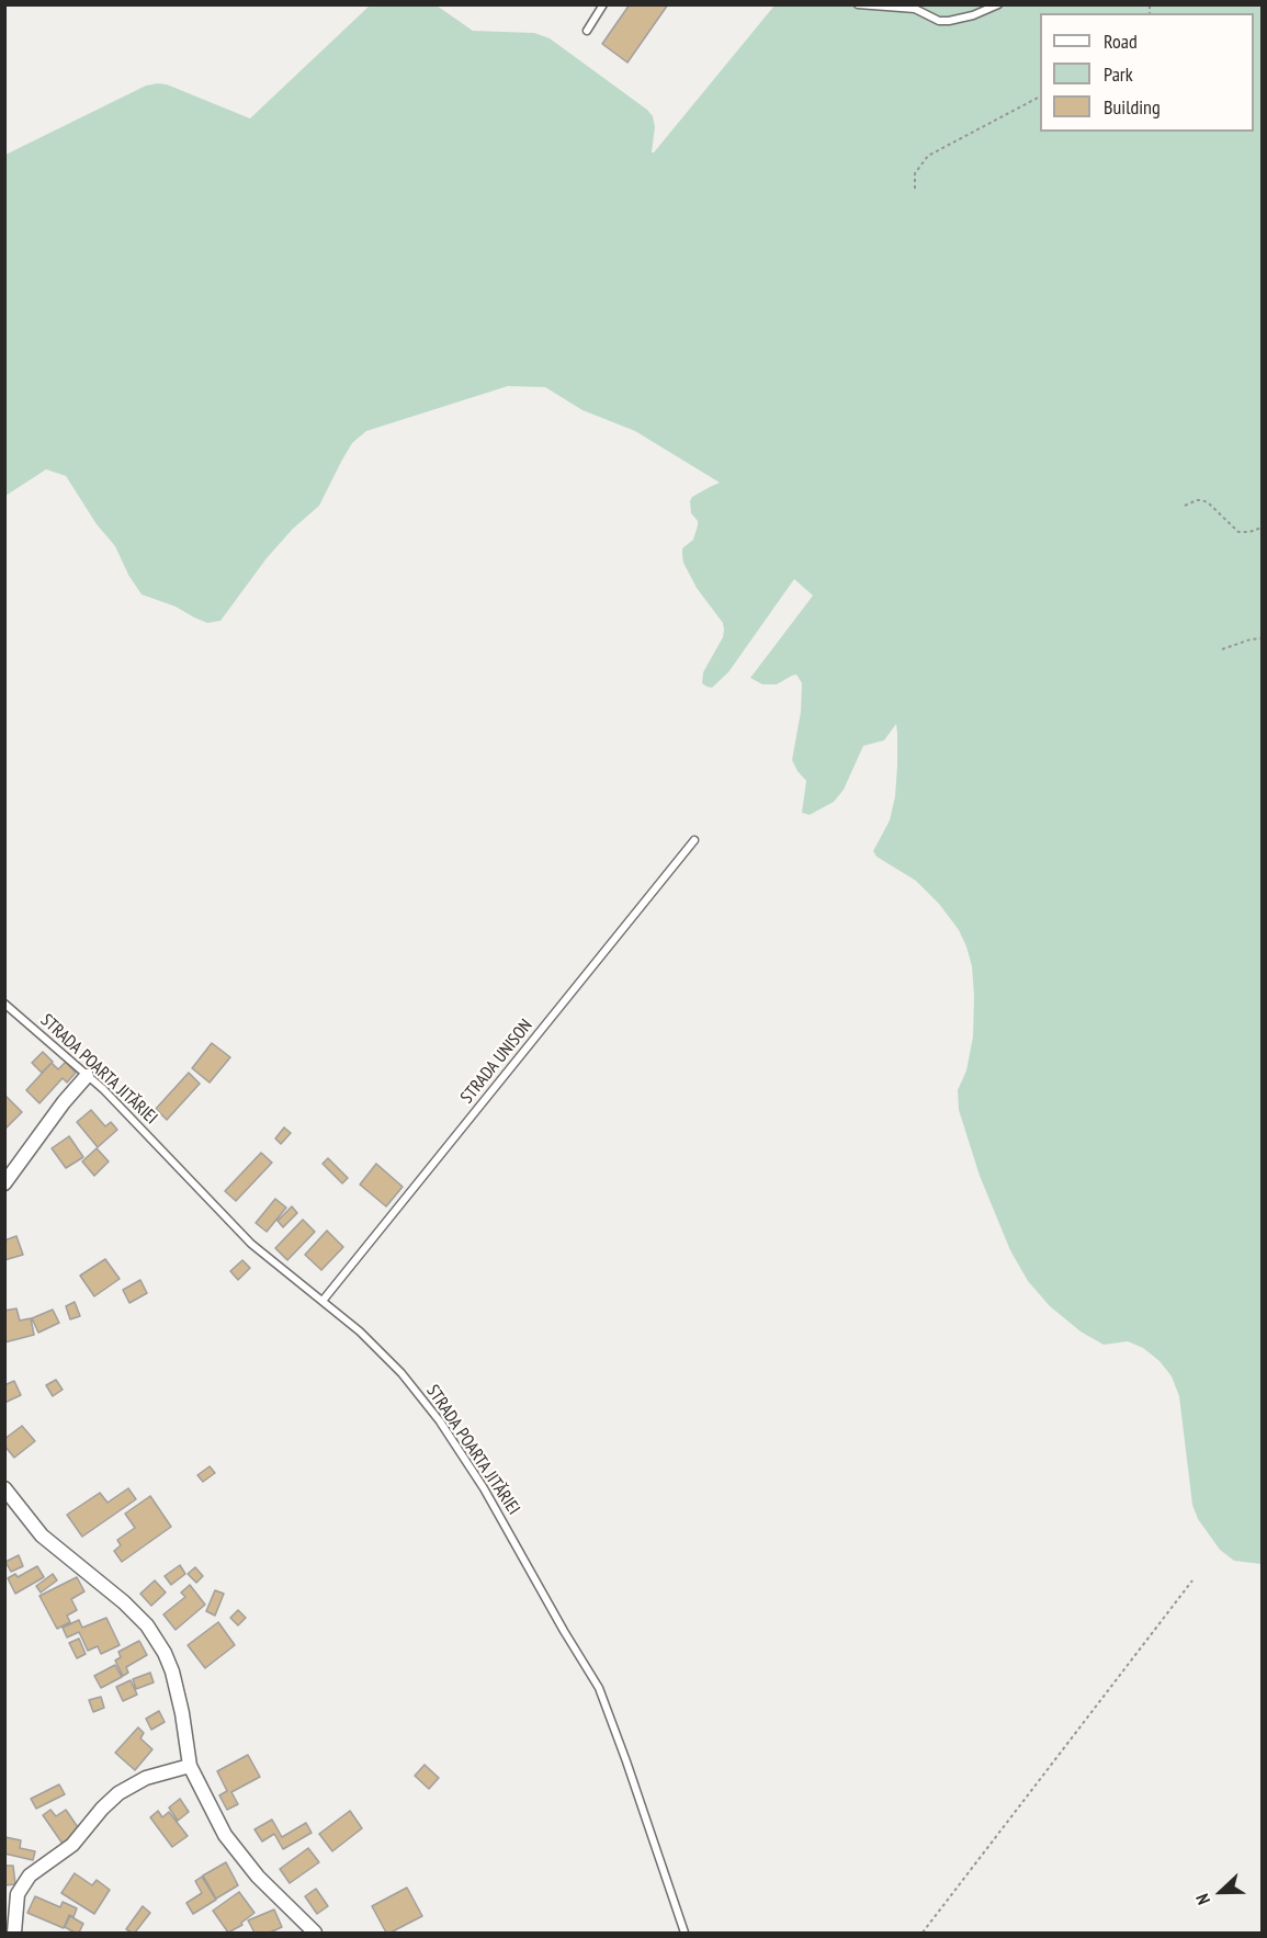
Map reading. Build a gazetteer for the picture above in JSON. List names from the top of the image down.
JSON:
{
  "streets": {
    "lane": ["STRADA UNISON", "STRADA POARTA JITĂRIEI"]
  },
  "crossings": [
    ["STRADA UNISON", "STRADA POARTA JITĂRIEI"]
  ],
  "legend": ["Road", "Park", "Building"],
  "north": "left"
}
